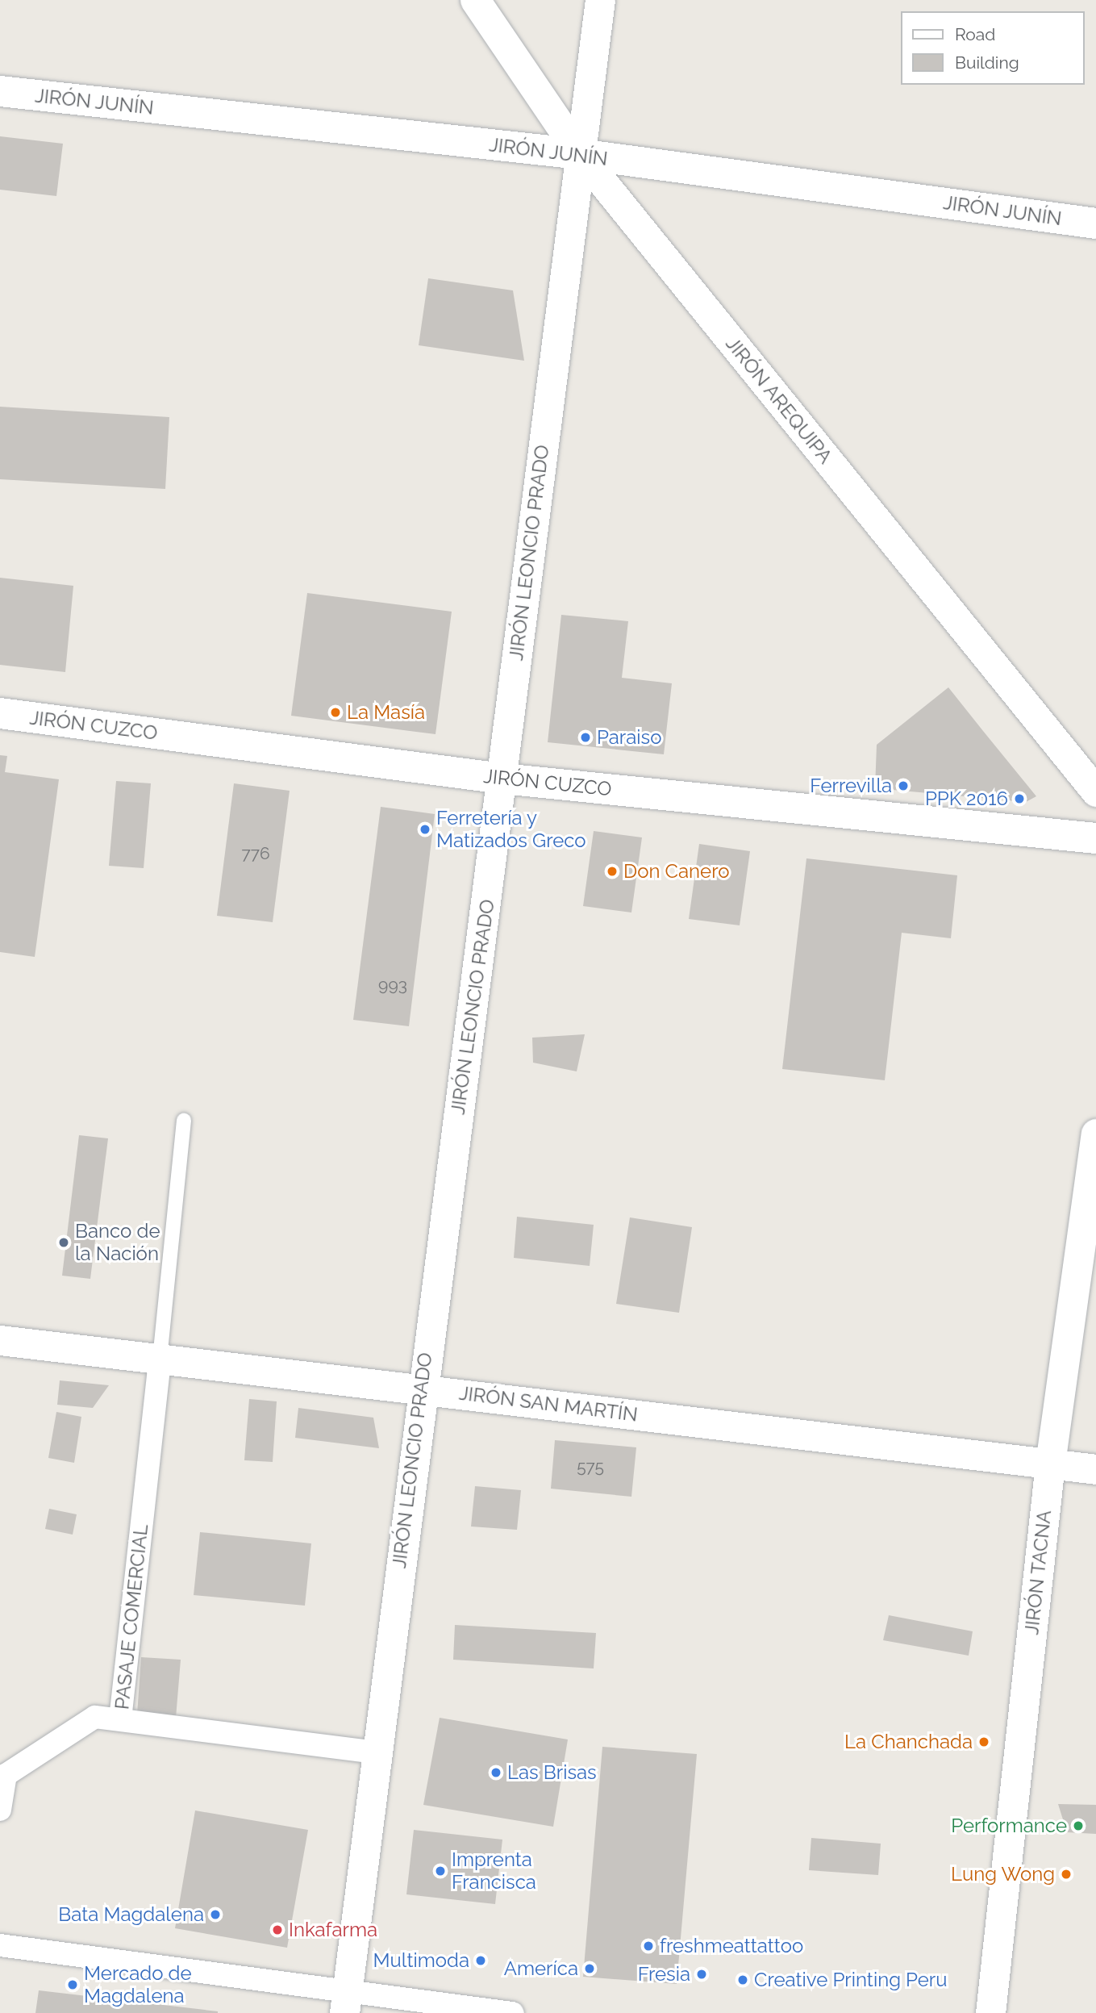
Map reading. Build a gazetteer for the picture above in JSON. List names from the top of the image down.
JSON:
{
  "streets": {
    "street": [
      "JIRÓN JUNÍN",
      "JIRÓN AREQUIPA",
      "JIRÓN LEONCIO PRADO",
      "JIRÓN CUZCO",
      "JIRÓN SAN MARTÍN",
      "JIRÓN TACNA",
      "PASAJE COMERCIAL"
    ]
  },
  "crossings": [
    ["JIRÓN JUNÍN", "JIRÓN AREQUIPA"],
    ["JIRÓN JUNÍN", "JIRÓN LEONCIO PRADO"],
    ["JIRÓN AREQUIPA", "JIRÓN LEONCIO PRADO"],
    ["JIRÓN LEONCIO PRADO", "JIRÓN CUZCO"],
    ["JIRÓN LEONCIO PRADO", "JIRÓN SAN MARTÍN"],
    ["JIRÓN LEONCIO PRADO", "PASAJE COMERCIAL"],
    ["JIRÓN SAN MARTÍN", "JIRÓN TACNA"],
    ["JIRÓN SAN MARTÍN", "PASAJE COMERCIAL"]
  ],
  "places": [
    "La Masía",
    "Paraiso",
    "Ferrevilla",
    "PPK 2016",
    "Ferretería y Matizados Greco",
    "Don Canero",
    "Banco de la Nación",
    "La Chanchada",
    "Las Brisas",
    "Performance",
    "Imprenta Francisca",
    "Lung Wong",
    "Bata Magdalena",
    "Inkafarma",
    "freshmeattattoo",
    "Multimoda",
    "Ameríca",
    "Fresia",
    "Creative Printing Peru",
    "Mercado de Magdalena"
  ],
  "house_numbers": ["776", "993", "575"],
  "legend": ["Road", "Building"]
}
